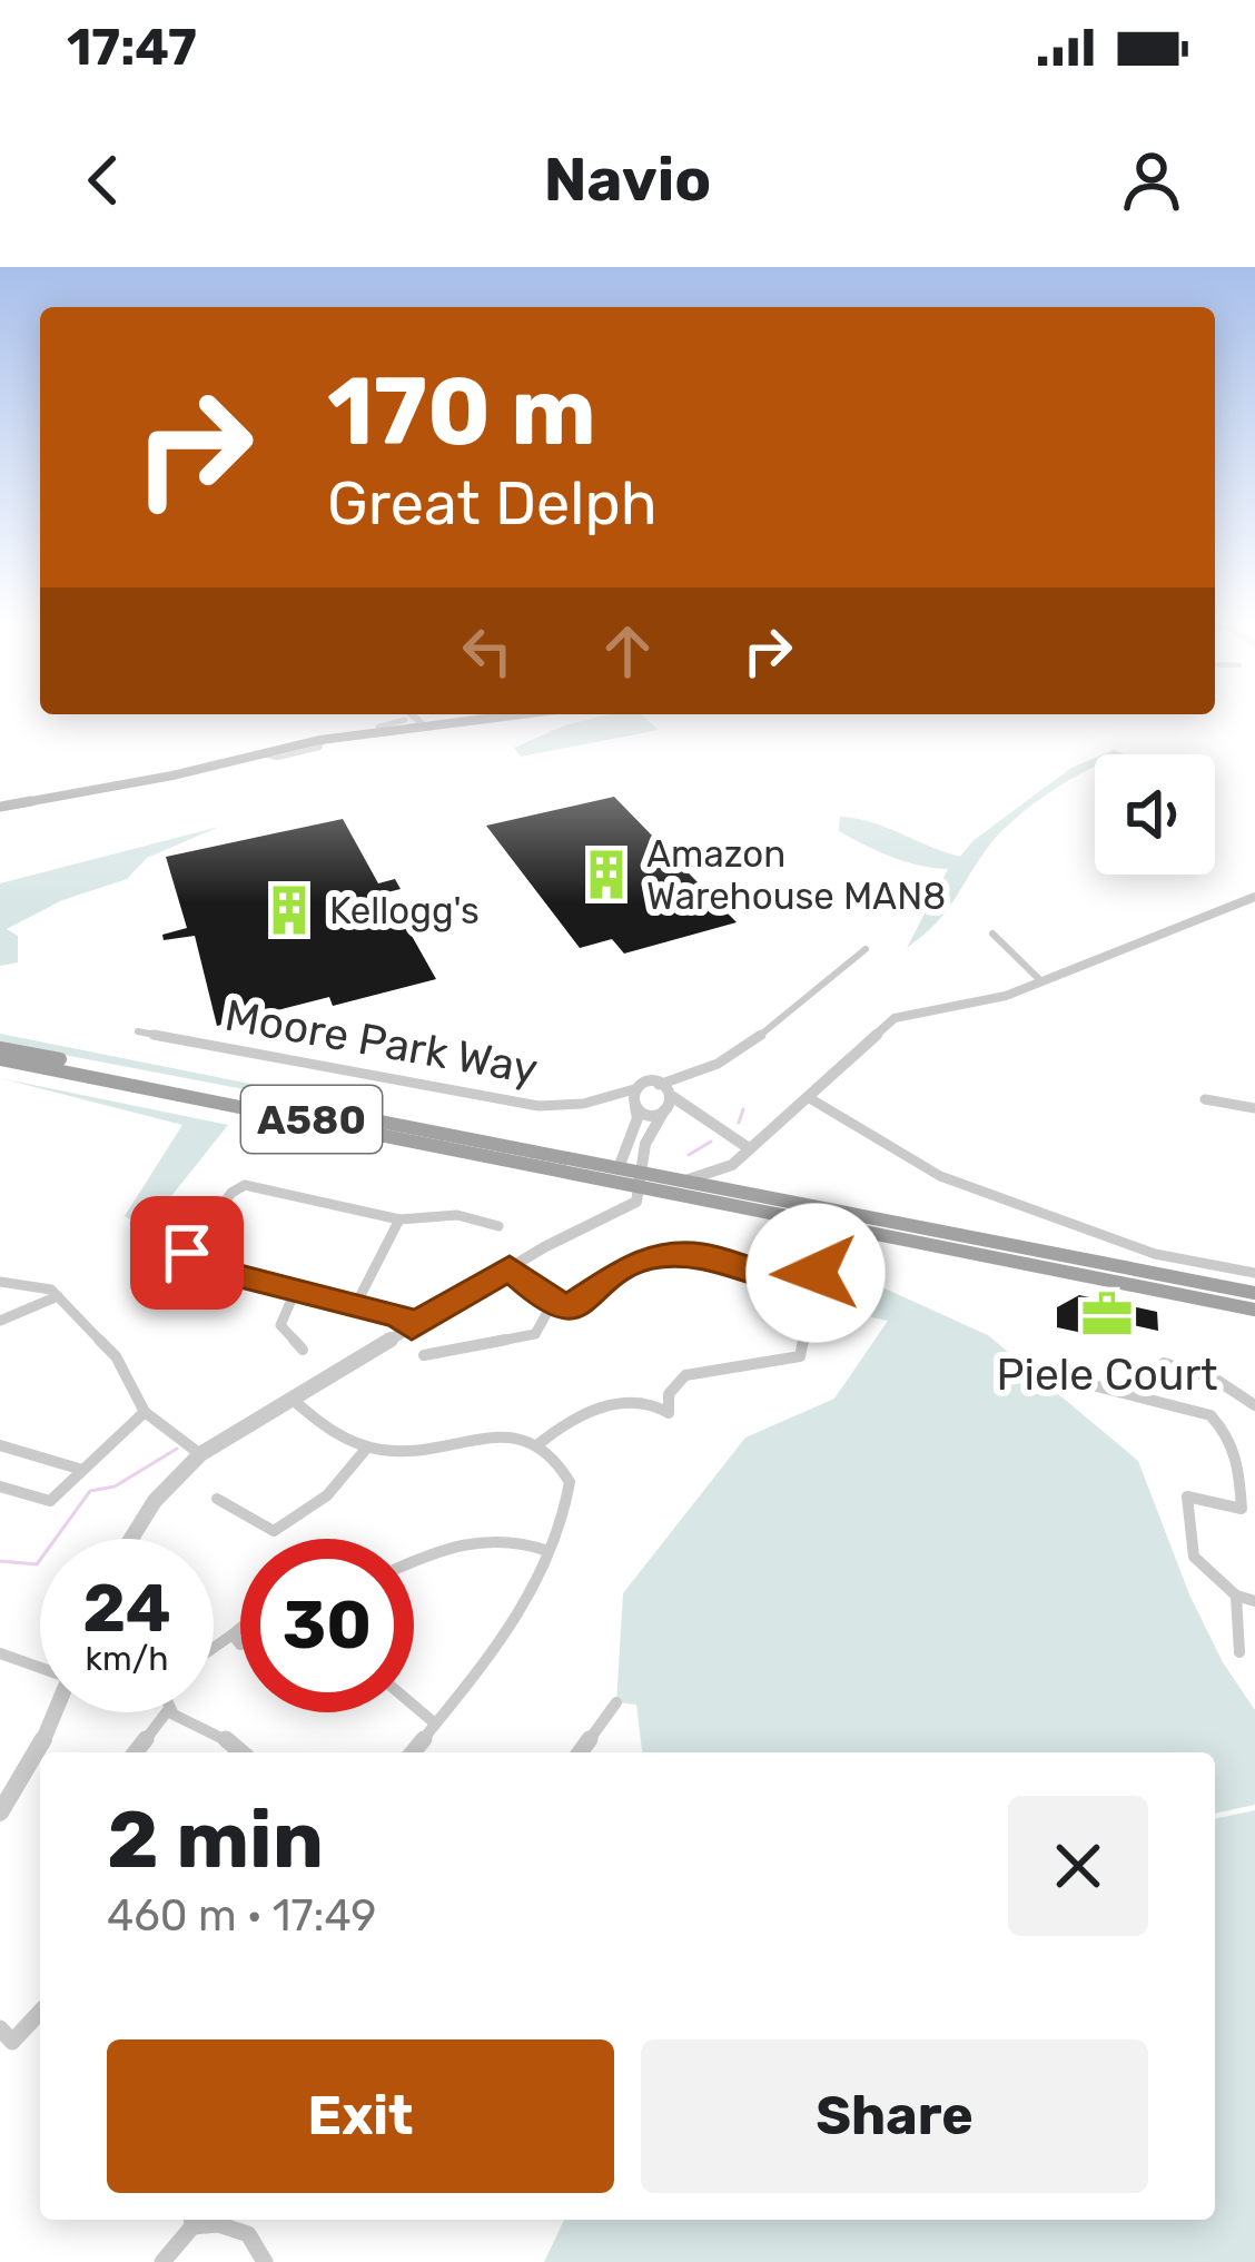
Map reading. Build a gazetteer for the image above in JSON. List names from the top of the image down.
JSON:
{
  "streets": {
    "highway": ["A580"],
    "street": ["Moore Park Way"]
  },
  "places": {
    "building": ["Amazon Warehouse MAN8", "Kellogg's"],
    "office": ["Piele Court"]
  },
  "page": {
    "status": "17:47",
    "header": "Navio",
    "turn": ["170 m", "Great Delph"],
    "speed": "24 km/h",
    "limit": "30",
    "heading": ["2 min", "460 m · 17:49"],
    "buttons": ["Exit", "Share"]
  }
}
